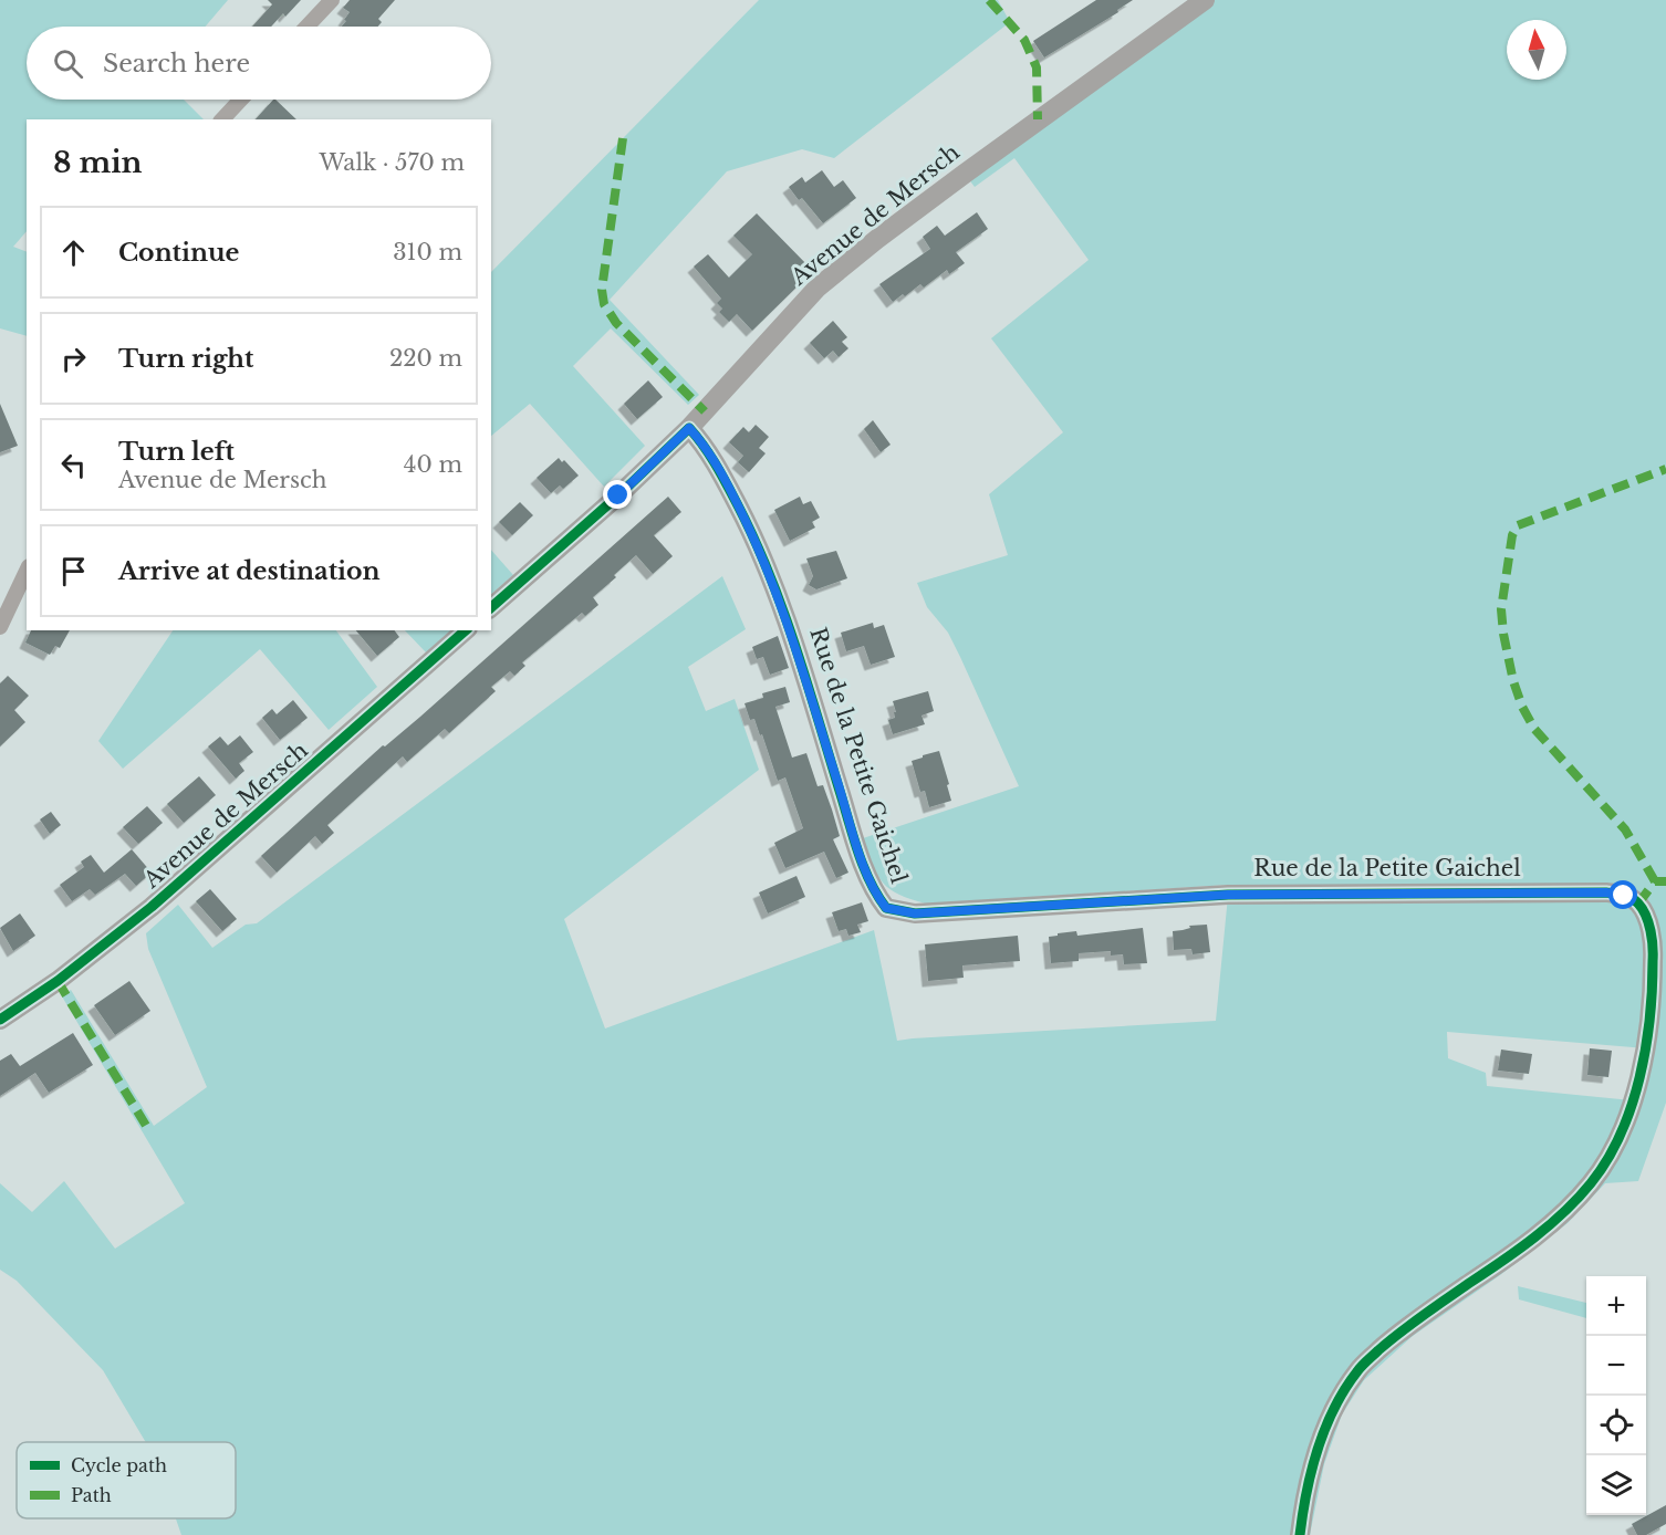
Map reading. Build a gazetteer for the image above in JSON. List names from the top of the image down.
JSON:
{
  "streets": {
    "street": ["Avenue de Mersch", "Rue de la Petite Gaichel"]
  },
  "crossings": [
    ["Avenue de Mersch", "Rue de la Petite Gaichel"]
  ],
  "legend": ["Cycle path", "Path"],
  "north": "top",
  "page": {
    "search": "Search here",
    "heading": ["8 min", "Walk · 570 m"],
    "list": [
      ["Continue", "310 m"],
      ["Turn right", "220 m"],
      ["Turn left", "Avenue de Mersch", "40 m"],
      "Arrive at destination"
    ],
    "map_buttons": ["+", "−"]
  }
}
